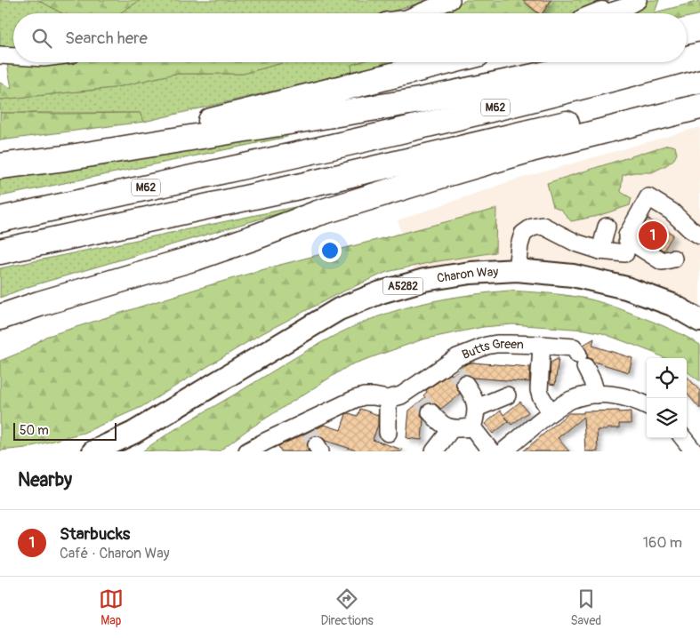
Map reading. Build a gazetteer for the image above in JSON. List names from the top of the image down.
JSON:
{
  "streets": {
    "highway": ["M62"],
    "main road": ["Charon Way", "A5282"],
    "street": ["Butts Green"]
  },
  "scale_bar": "50 m",
  "page": {
    "search": "Search here",
    "pins": "1",
    "scale": "50 m",
    "heading": "Nearby",
    "list": [
      {
        "mark": "1",
        "name": "Starbucks",
        "note": "Café · Charon Way",
        "value": "160 m"
      }
    ],
    "nav": ["Map", "Directions", "Saved"]
  }
}
